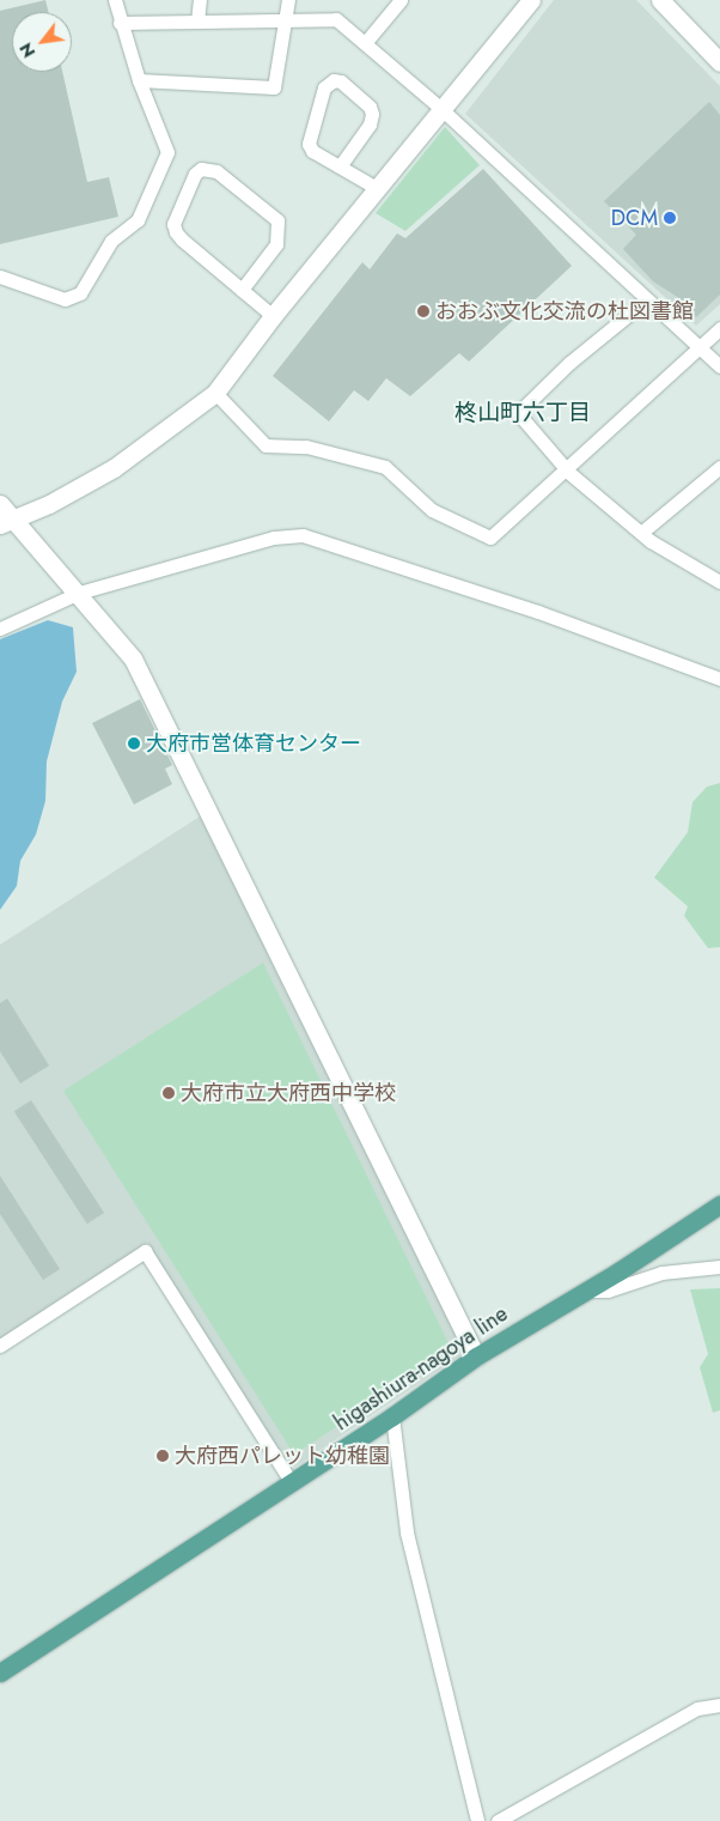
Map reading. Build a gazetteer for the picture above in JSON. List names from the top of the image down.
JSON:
{
  "streets": {
    "main road": ["higashiura-nagoya line"]
  },
  "districts": ["柊山町六丁目"],
  "places": [
    "DCM",
    "おおぶ文化交流の杜図書館",
    "大府市営体育センター",
    "大府市立大府西中学校",
    "大府西パレット幼稚園"
  ],
  "north": "bottom left"
}
